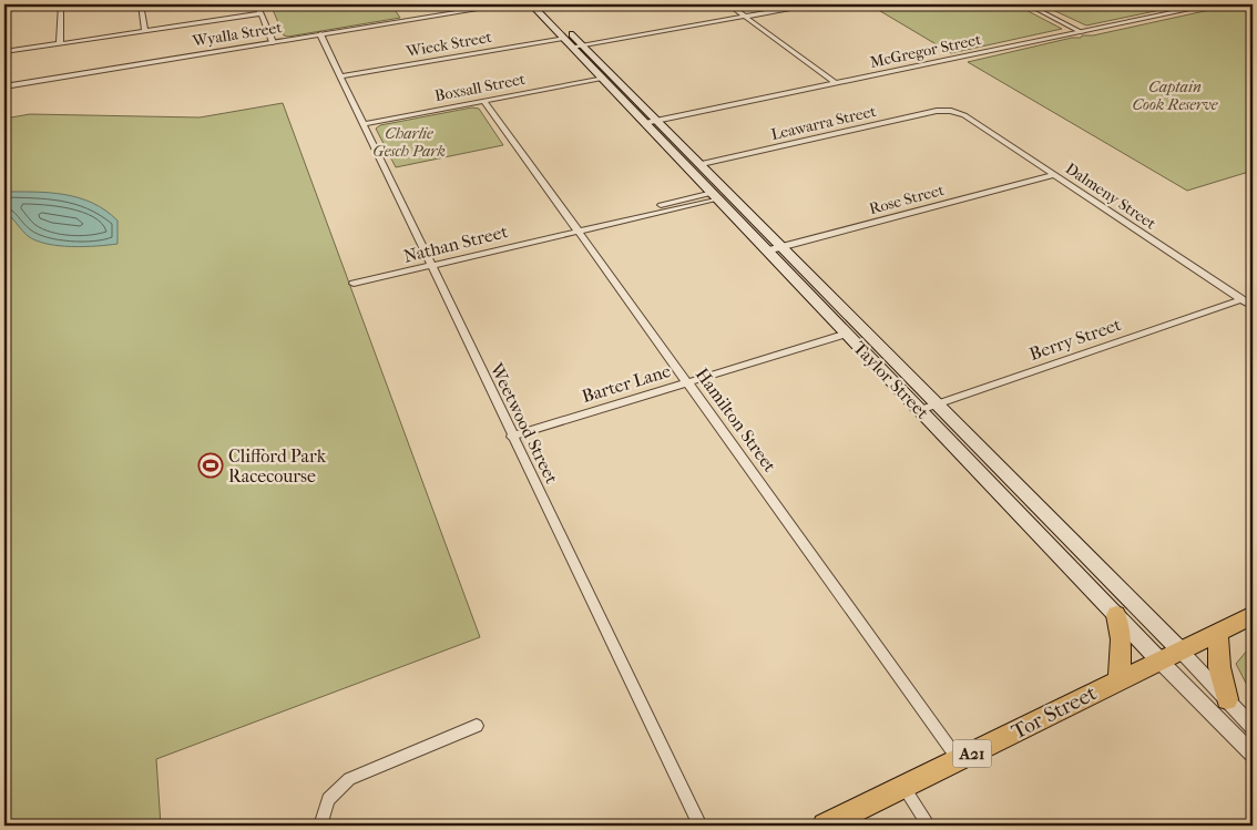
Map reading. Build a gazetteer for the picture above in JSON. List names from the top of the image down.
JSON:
{
  "streets": {
    "highway": ["Tor Street", "A21"],
    "main road": ["Taylor Street"],
    "street": [
      "Wyalla Street",
      "Wieck Street",
      "McGregor Street",
      "Boxsall Street",
      "Leawarra Street",
      "Dalmeny Street",
      "Rose Street",
      "Nathan Street",
      "Berry Street",
      "Barter Lane",
      "Hamilton Street",
      "Weetwood Street"
    ]
  },
  "crossings": [
    ["Wyalla Street", "Weetwood Street"],
    ["Wieck Street", "Taylor Street"],
    ["Wieck Street", "Weetwood Street"],
    ["McGregor Street", "Taylor Street"],
    ["Boxsall Street", "Taylor Street"],
    ["Boxsall Street", "Hamilton Street"],
    ["Boxsall Street", "Weetwood Street"],
    ["Leawarra Street", "Dalmeny Street"],
    ["Leawarra Street", "Taylor Street"],
    ["Dalmeny Street", "Rose Street"],
    ["Dalmeny Street", "Berry Street"],
    ["Rose Street", "Taylor Street"],
    ["Nathan Street", "Taylor Street"],
    ["Nathan Street", "Hamilton Street"],
    ["Nathan Street", "Weetwood Street"],
    ["Berry Street", "Taylor Street"],
    ["Taylor Street", "Barter Lane"],
    ["Taylor Street", "Tor Street"],
    ["Barter Lane", "Hamilton Street"],
    ["Barter Lane", "Weetwood Street"],
    ["Hamilton Street", "Tor Street"]
  ],
  "parks": ["Captain Cook Reserve", "Charlie Gesch Park"],
  "places": {
    "sports": ["Clifford Park Racecourse"]
  }
}
